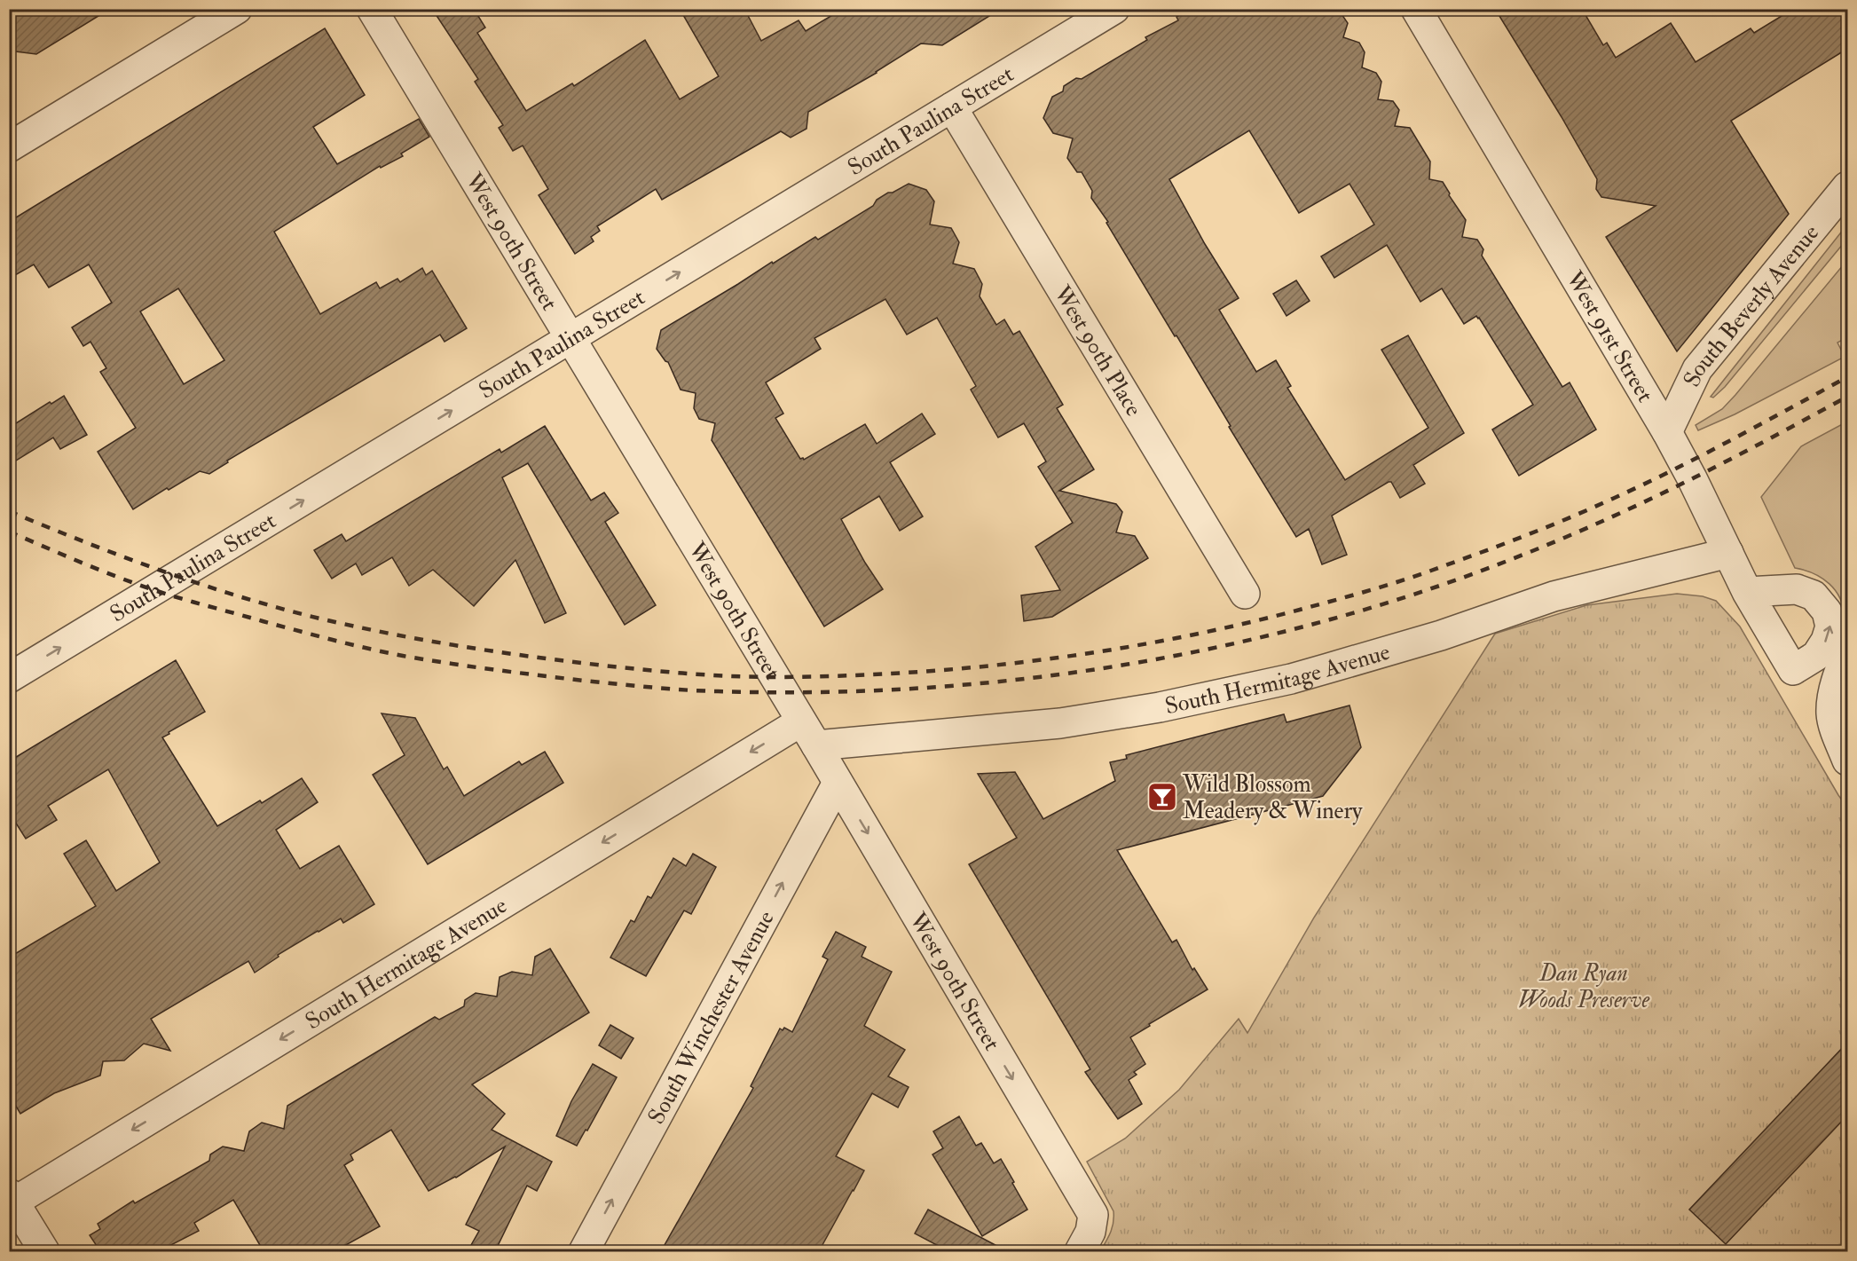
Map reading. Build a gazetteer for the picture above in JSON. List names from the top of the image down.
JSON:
{
  "streets": {
    "street": [
      "South Paulina Street",
      "West 90th Street",
      "South Beverly Avenue",
      "West 91st Street",
      "West 90th Place",
      "South Hermitage Avenue",
      "South Winchester Avenue"
    ]
  },
  "crossings": [
    ["South Paulina Street", "West 90th Street"],
    ["South Paulina Street", "West 90th Place"],
    ["West 90th Street", "South Hermitage Avenue"],
    ["West 90th Street", "South Winchester Avenue"],
    ["South Beverly Avenue", "West 91st Street"],
    ["West 91st Street", "South Hermitage Avenue"]
  ],
  "one_way": [
    "South Paulina Street",
    "West 90th Street",
    "South Hermitage Avenue",
    "South Winchester Avenue"
  ],
  "parks": ["Dan Ryan Woods Preserve"],
  "places": {
    "bar": ["Wild Blossom Meadery & Winery"]
  }
}
